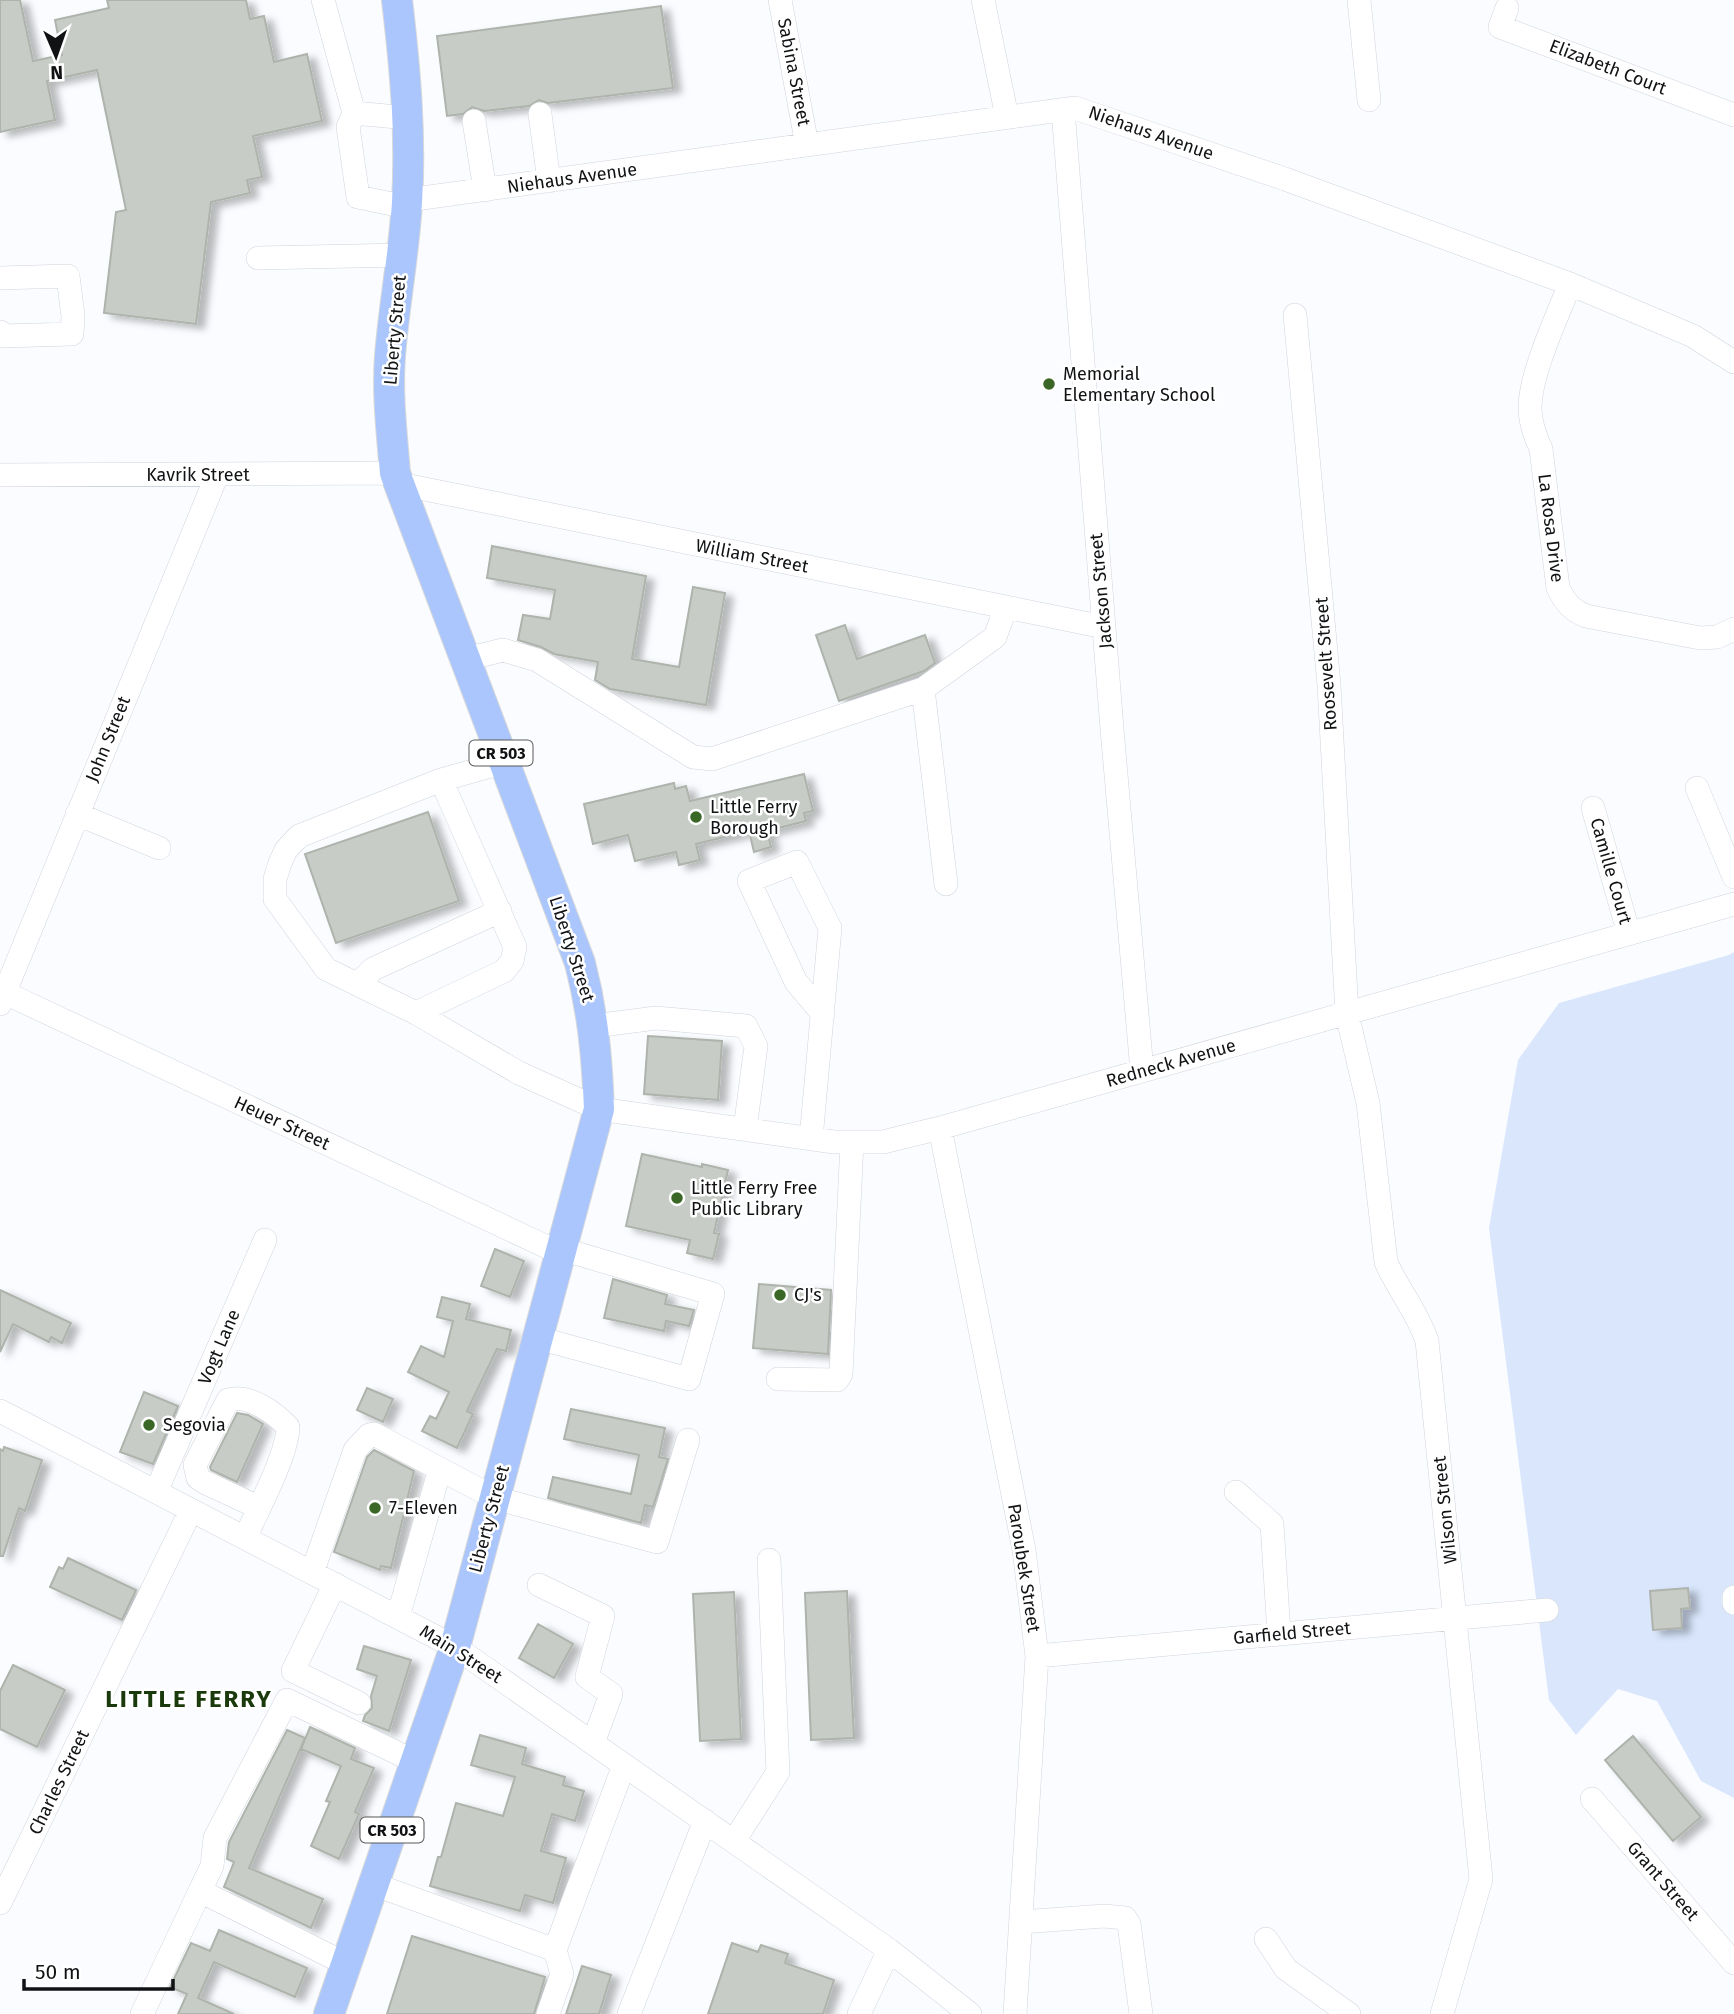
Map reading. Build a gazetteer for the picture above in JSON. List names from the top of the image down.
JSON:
{
  "streets": {
    "main road": ["Liberty Street", "CR 503"],
    "street": [
      "Elizabeth Court",
      "Sabina Street",
      "Niehaus Avenue",
      "Kavrik Street",
      "La Rosa Drive",
      "William Street",
      "Jackson Street",
      "Roosevelt Street",
      "John Street",
      "Camille Court",
      "Redneck Avenue",
      "Heuer Street",
      "Vogt Lane",
      "Wilson Street",
      "Paroubek Street",
      "Garfield Street",
      "Main Street",
      "Charles Street",
      "Grant Street"
    ]
  },
  "crossings": [
    ["Sabina Street", "Niehaus Avenue"],
    ["Niehaus Avenue", "Liberty Street"],
    ["Niehaus Avenue", "La Rosa Drive"],
    ["Niehaus Avenue", "Jackson Street"],
    ["Liberty Street", "Kavrik Street"],
    ["Liberty Street", "William Street"],
    ["Liberty Street", "Redneck Avenue"],
    ["Liberty Street", "Heuer Street"],
    ["Liberty Street", "Main Street"],
    ["Kavrik Street", "William Street"],
    ["Kavrik Street", "John Street"],
    ["William Street", "Jackson Street"],
    ["Jackson Street", "Redneck Avenue"],
    ["Roosevelt Street", "Redneck Avenue"],
    ["Roosevelt Street", "Wilson Street"],
    ["John Street", "Heuer Street"],
    ["Camille Court", "Redneck Avenue"],
    ["Redneck Avenue", "Wilson Street"],
    ["Redneck Avenue", "Paroubek Street"],
    ["Vogt Lane", "Main Street"],
    ["Wilson Street", "Garfield Street"],
    ["Paroubek Street", "Garfield Street"],
    ["Main Street", "Charles Street"]
  ],
  "districts": ["LITTLE FERRY"],
  "places": [
    "Memorial Elementary School",
    "Little Ferry Borough",
    "Little Ferry Free Public Library",
    "CJ's",
    "Segovia",
    "7-Eleven"
  ],
  "scale_bar": "50 m",
  "north": "bottom"
}
